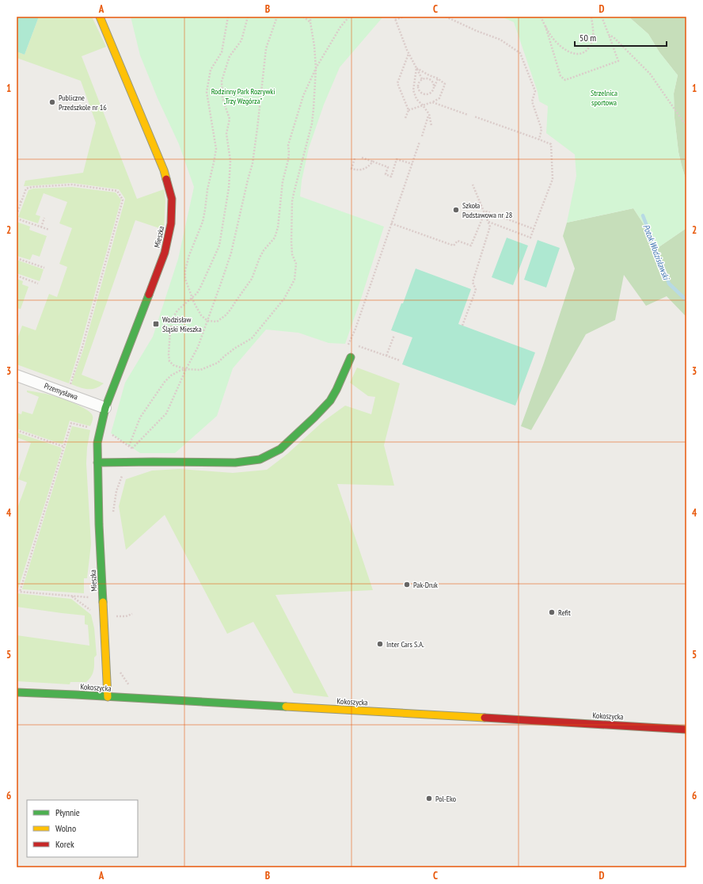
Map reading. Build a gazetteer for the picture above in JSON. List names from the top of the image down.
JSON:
{
  "streets": {
    "street": ["Mieszka", "Przemysława", "Kokoszycka"]
  },
  "crossings": [
    ["Mieszka", "Przemysława"],
    ["Mieszka", "Kokoszycka"]
  ],
  "water": ["Potok Wodzisławski"],
  "parks": ["Rodzinny Park Rozrywki „Trzy Wzgórza”", "Strzelnica sportowa"],
  "places": {
    "other": [
      "Publiczne Przedszkole nr 16",
      "Szkoła Podstawowa nr 28",
      "Pak-Druk",
      "Refit",
      "Inter Cars S.A.",
      "Pol-Eko"
    ],
    "transit": ["Wodzisław Śląski Mieszka"]
  },
  "legend": ["Płynnie", "Wolno", "Korek"],
  "scale_bar": "50 m",
  "grid": {
    "columns": [
      "A",
      "B",
      "C",
      "D"
    ],
    "rows": [
      "1",
      "2",
      "3",
      "4",
      "5",
      "6"
    ]
  }
}
